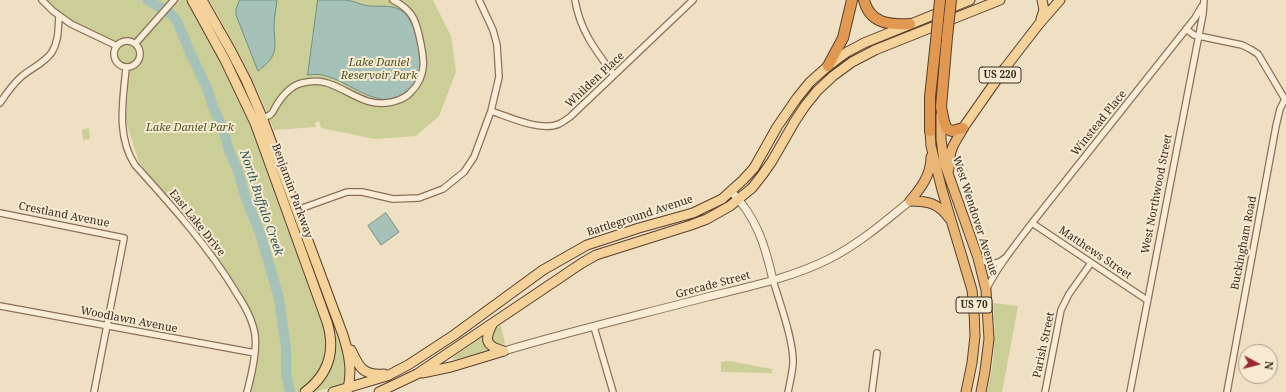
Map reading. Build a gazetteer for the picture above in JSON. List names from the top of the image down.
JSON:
{
  "streets": {
    "highway": ["US 220", "West Wendover Avenue", "US 70"],
    "main road": ["Benjamin Parkway", "Battleground Avenue"],
    "street": [
      "Whilden Place",
      "Winstead Place",
      "West Northwood Street",
      "Crestland Avenue",
      "East Lake Drive",
      "Buckingham Road",
      "Matthews Street",
      "Grecade Street",
      "Woodlawn Avenue",
      "Parish Street"
    ]
  },
  "crossings": [
    ["US 220", "West Wendover Avenue"],
    ["Winstead Place", "West Northwood Street"],
    ["Winstead Place", "West Wendover Avenue"],
    ["Winstead Place", "Matthews Street"],
    ["Benjamin Parkway", "Battleground Avenue"],
    ["West Northwood Street", "Matthews Street"],
    ["Crestland Avenue", "Woodlawn Avenue"],
    ["East Lake Drive", "Woodlawn Avenue"],
    ["Matthews Street", "Parish Street"]
  ],
  "water": ["North Buffalo Creek"],
  "parks": ["Lake Daniel Reservoir Park", "Lake Daniel Park"],
  "north": "right"
}
